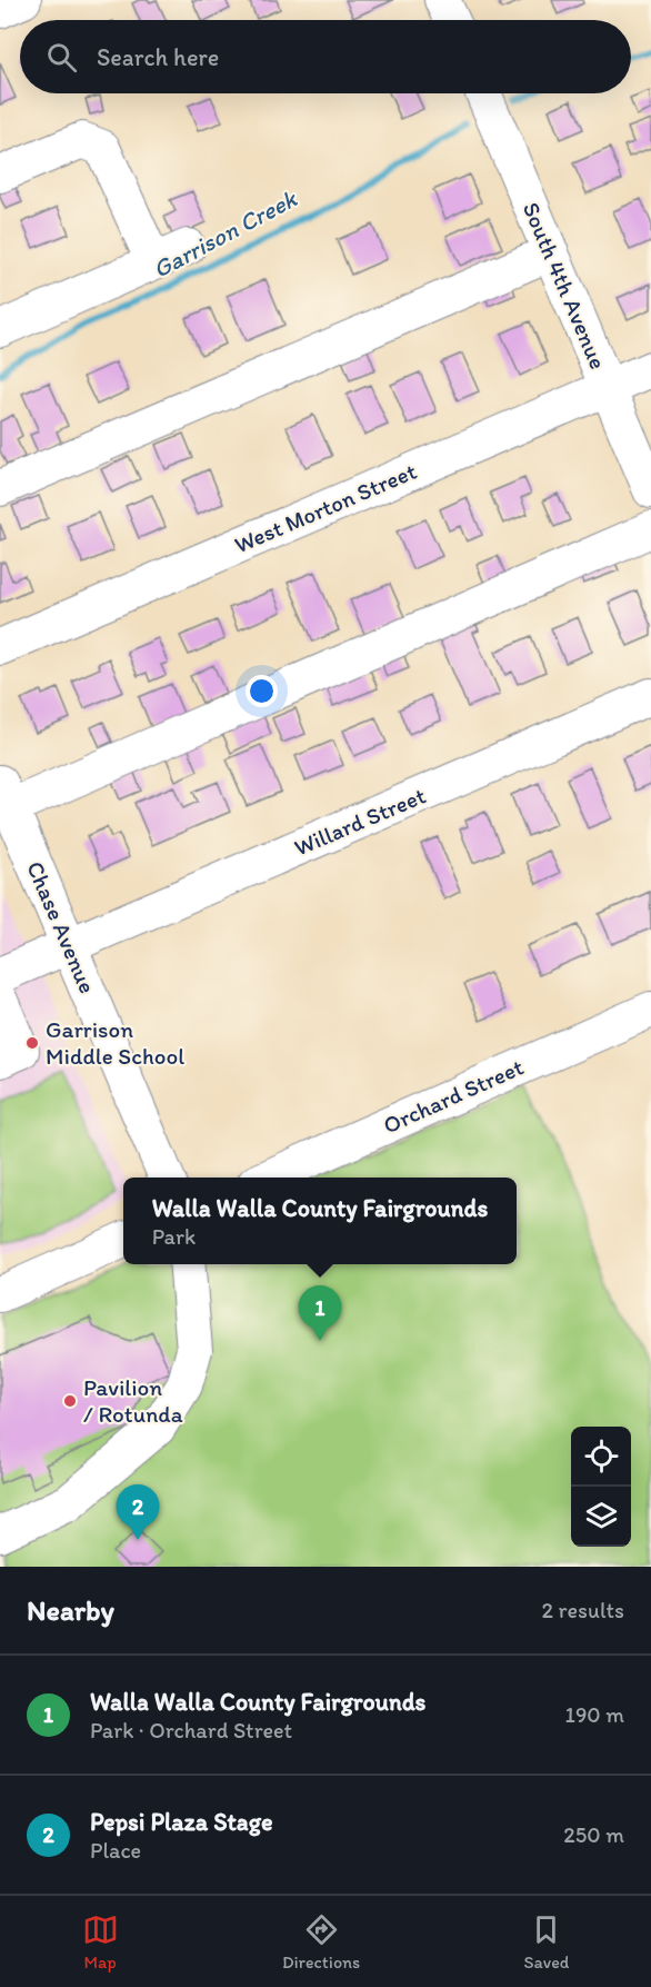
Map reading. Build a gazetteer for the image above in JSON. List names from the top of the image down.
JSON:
{
  "streets": {
    "street": [
      "South 4th Avenue",
      "West Morton Street",
      "Willard Street",
      "Chase Avenue",
      "Orchard Street"
    ]
  },
  "crossings": [
    ["South 4th Avenue", "West Morton Street"],
    ["Willard Street", "Chase Avenue"]
  ],
  "water": ["Garrison Creek"],
  "places": ["Garrison Middle School", "Pavilion / Rotunda"],
  "page": {
    "search": "Search here",
    "popup": ["Walla Walla County Fairgrounds", "Park"],
    "pins": ["1", "2"],
    "heading": ["Nearby", "2 results"],
    "list": [
      {
        "mark": "1",
        "name": "Walla Walla County Fairgrounds",
        "note": "Park · Orchard Street",
        "value": "190 m"
      },
      {
        "mark": "2",
        "name": "Pepsi Plaza Stage",
        "note": "Place",
        "value": "250 m"
      }
    ],
    "nav": ["Map", "Directions", "Saved"]
  }
}
